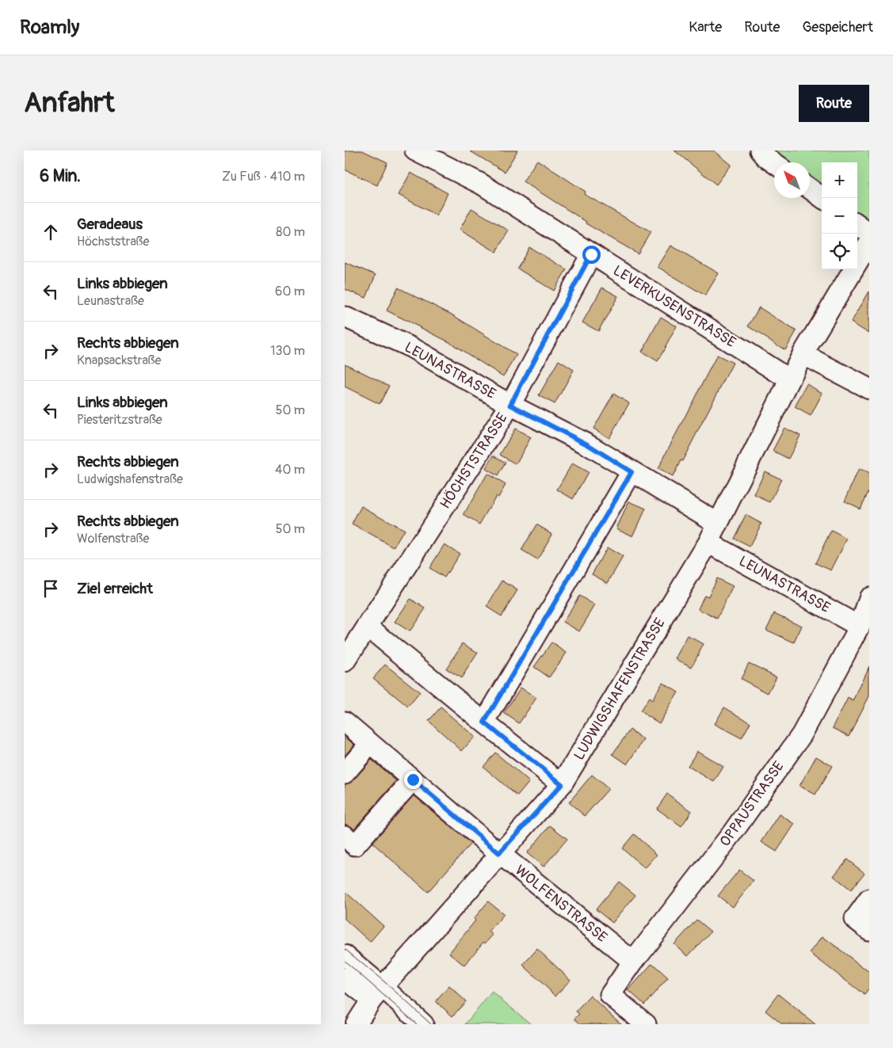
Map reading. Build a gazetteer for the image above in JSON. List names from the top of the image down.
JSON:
{
  "streets": {
    "street": [
      "LEVERKUSENSTRASSE",
      "LEUNASTRASSE",
      "HÖCHSTSTRASSE",
      "LUDWIGSHAFENSTRASSE",
      "OPPAUSTRASSE",
      "WOLFENSTRASSE"
    ]
  },
  "crossings": [
    ["LEVERKUSENSTRASSE", "HÖCHSTSTRASSE"],
    ["LEVERKUSENSTRASSE", "LUDWIGSHAFENSTRASSE"],
    ["LEUNASTRASSE", "HÖCHSTSTRASSE"],
    ["LEUNASTRASSE", "LUDWIGSHAFENSTRASSE"],
    ["LEUNASTRASSE", "OPPAUSTRASSE"],
    ["LUDWIGSHAFENSTRASSE", "WOLFENSTRASSE"],
    ["OPPAUSTRASSE", "WOLFENSTRASSE"]
  ],
  "north": "top left",
  "page": {
    "header": "Roamly",
    "nav": ["Karte", "Route", "Gespeichert"],
    "buttons": "Route",
    "title": "Anfahrt",
    "heading": ["6 Min.", "Zu Fuß · 410 m"],
    "map_buttons": ["+", "−"],
    "list": [
      ["Geradeaus", "Höchststraße", "80 m"],
      ["Links abbiegen", "Leunastraße", "60 m"],
      ["Rechts abbiegen", "Knapsackstraße", "130 m"],
      ["Links abbiegen", "Piesteritzstraße", "50 m"],
      ["Rechts abbiegen", "Ludwigshafenstraße", "40 m"],
      ["Rechts abbiegen", "Wolfenstraße", "50 m"],
      "Ziel erreicht"
    ]
  }
}
